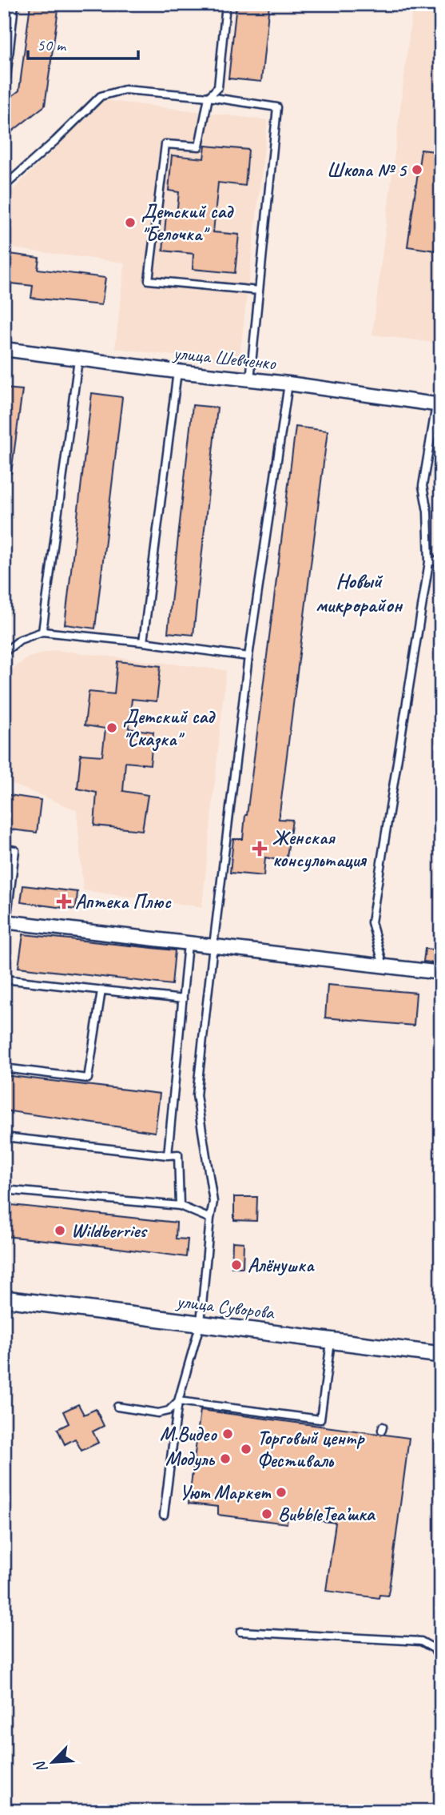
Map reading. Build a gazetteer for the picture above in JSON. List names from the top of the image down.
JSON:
{
  "streets": {
    "street": ["улица Шевченко", "улица Суворова"]
  },
  "districts": ["Новый микрорайон"],
  "places": {
    "other": [
      "Школа № 5",
      "Детский сад \"Белочка\"",
      "Детский сад \"Сказка\"",
      "Wildberries",
      "Алёнушка",
      "М.Видео",
      "Торговый центр Фестиваль",
      "Модуль",
      "Уют Маркет",
      "BubbleTea’шка"
    ],
    "health": ["Женская консультация", "Аптека Плюс"]
  },
  "scale_bar": "50 m",
  "north": "bottom left"
}
